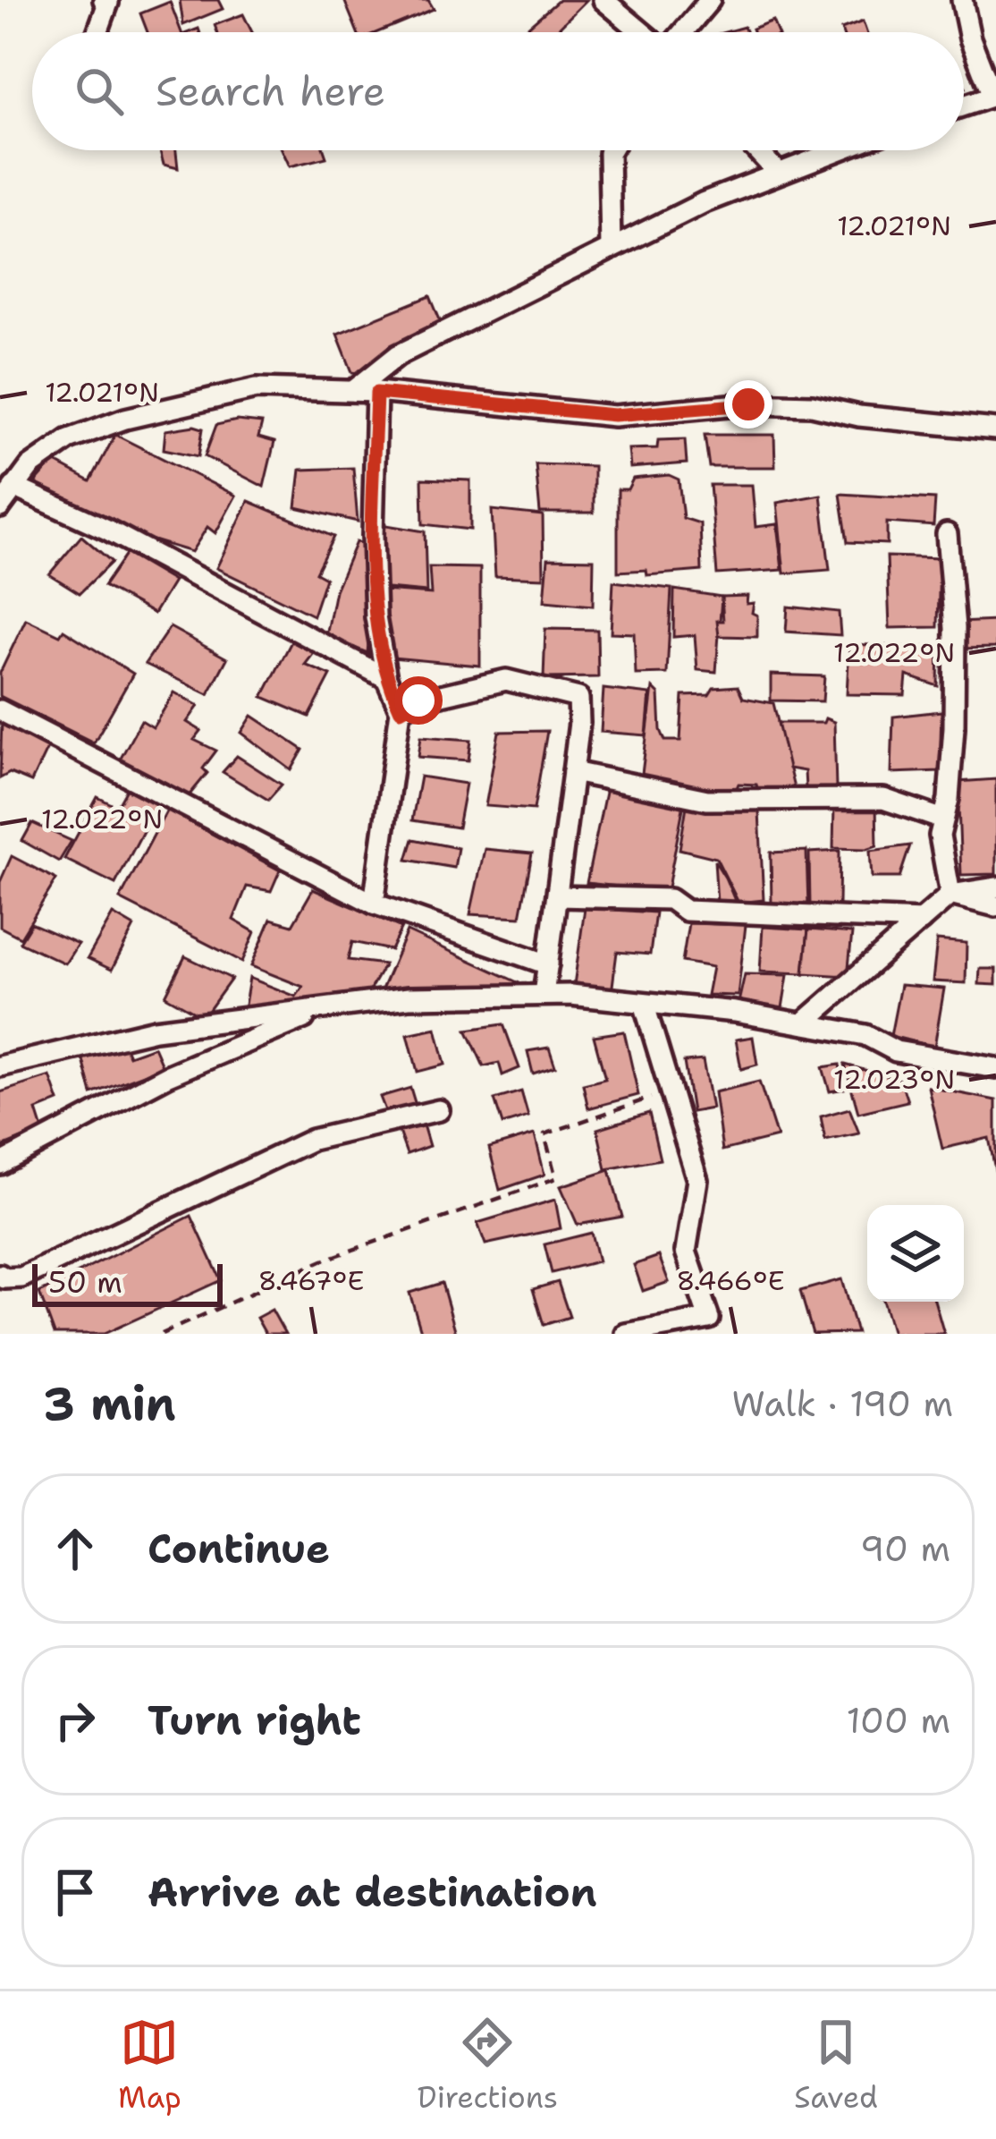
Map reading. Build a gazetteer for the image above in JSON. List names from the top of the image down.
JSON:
{
  "scale_bar": "50 m",
  "page": {
    "search": "Search here",
    "scale": "50 m",
    "heading": ["3 min", "Walk · 190 m"],
    "list": [
      ["Continue", "90 m"],
      ["Turn right", "100 m"],
      "Arrive at destination"
    ],
    "nav": ["Map", "Directions", "Saved"]
  },
  "coordinates": [
    "12.021°N",
    "12.022°N",
    "12.023°N",
    "8.467°E",
    "8.466°E"
  ]
}
